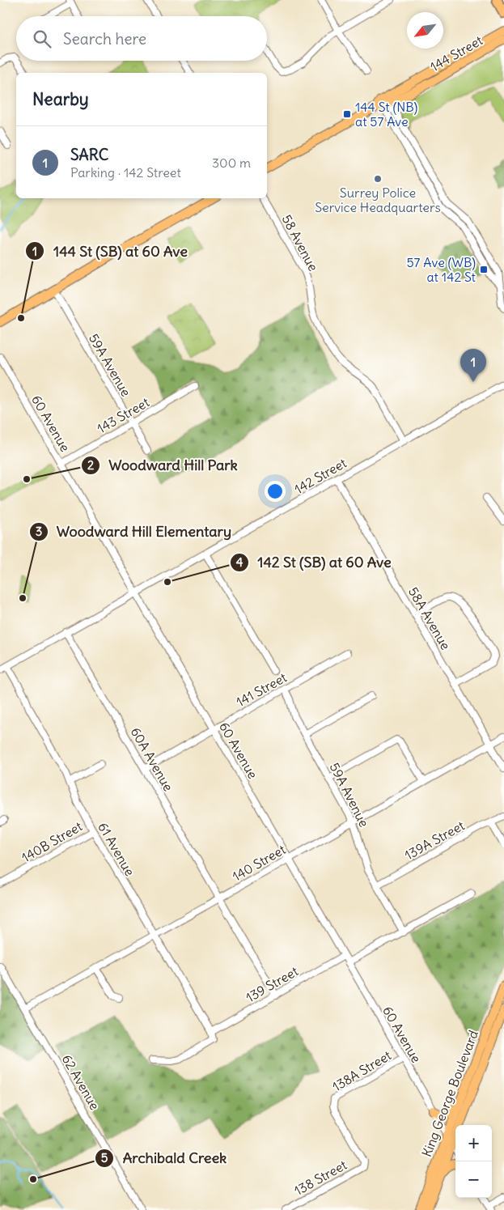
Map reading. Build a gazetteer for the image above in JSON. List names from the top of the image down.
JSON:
{
  "streets": {
    "main road": ["144 Street", "King George Boulevard"],
    "street": [
      "58 Avenue",
      "59A Avenue",
      "143 Street",
      "60 Avenue",
      "142 Street",
      "58A Avenue",
      "141 Street",
      "60A Avenue",
      "139A Street",
      "140B Street",
      "61 Avenue",
      "140 Street",
      "139 Street",
      "138A Street",
      "62 Avenue",
      "138 Street"
    ]
  },
  "crossings": [
    ["58 Avenue", "142 Street"],
    ["59A Avenue", "143 Street"],
    ["59A Avenue", "141 Street"],
    ["59A Avenue", "139A Street"],
    ["59A Avenue", "140 Street"],
    ["143 Street", "60 Avenue"],
    ["60 Avenue", "142 Street"],
    ["60 Avenue", "141 Street"],
    ["60 Avenue", "140 Street"],
    ["60 Avenue", "139 Street"],
    ["60 Avenue", "138A Street"],
    ["60 Avenue", "King George Boulevard"],
    ["142 Street", "58A Avenue"],
    ["142 Street", "60A Avenue"],
    ["142 Street", "61 Avenue"],
    ["58A Avenue", "140 Street"],
    ["141 Street", "60A Avenue"],
    ["60A Avenue", "140 Street"],
    ["60A Avenue", "139 Street"],
    ["140B Street", "61 Avenue"],
    ["61 Avenue", "140 Street"],
    ["61 Avenue", "139 Street"],
    ["140 Street", "62 Avenue"],
    ["138A Street", "138 Street"]
  ],
  "places": {
    "transit": ["144 St (NB) at 57 Ave", "57 Ave (WB) at 142 St"],
    "other": [
      "Surrey Police Service Headquarters",
      "144 St (SB) at 60 Ave",
      "Woodward Hill Park",
      "142 St (SB) at 60 Ave",
      "Woodward Hill Elementary",
      "Archibald Creek"
    ]
  },
  "north": "bottom left",
  "page": {
    "search": "Search here",
    "heading": "Nearby",
    "list": [
      {
        "mark": "1",
        "name": "SARC",
        "note": "Parking · 142 Street",
        "value": "300 m"
      }
    ],
    "pins": "1",
    "map_buttons": ["+", "−"]
  }
}
